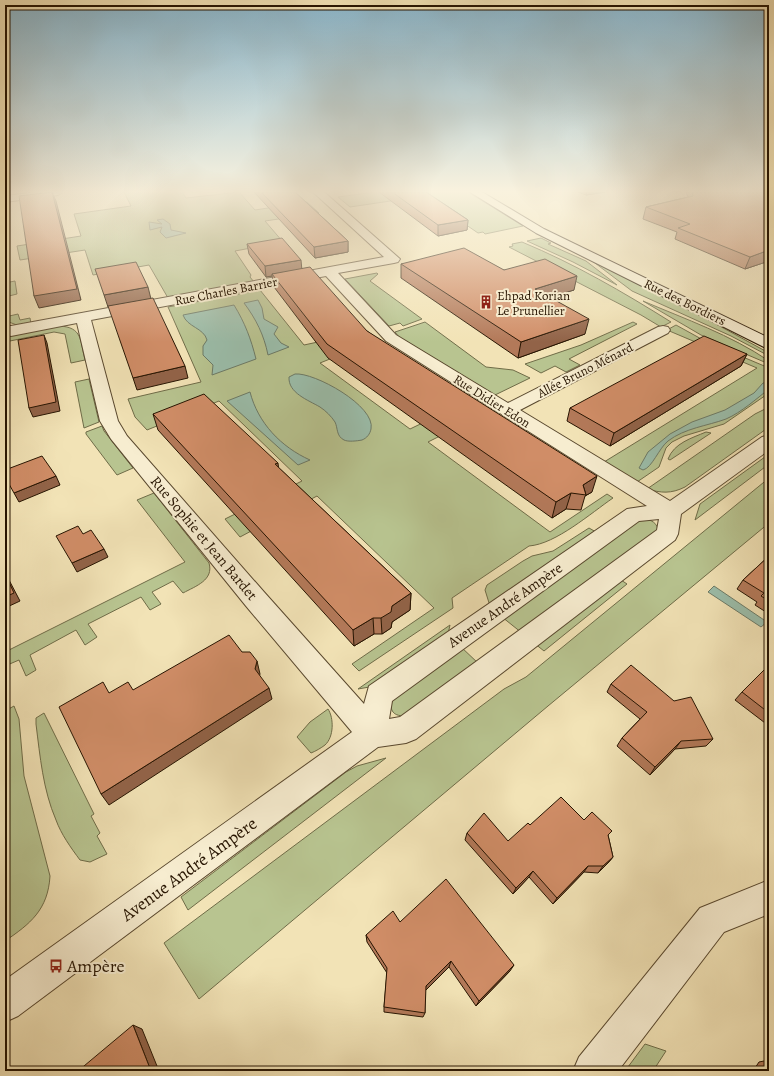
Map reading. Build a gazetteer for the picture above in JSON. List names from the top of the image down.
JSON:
{
  "streets": {
    "street": [
      "Rue Charles Barrier",
      "Rue des Bordiers",
      "Allée Bruno Ménard",
      "Rue Didier Edon",
      "Rue Sophie et Jean Bardet",
      "Avenue André Ampère"
    ]
  },
  "crossings": [
    ["Rue Charles Barrier", "Rue Didier Edon"],
    ["Rue Charles Barrier", "Rue Sophie et Jean Bardet"],
    ["Allée Bruno Ménard", "Rue Didier Edon"],
    ["Rue Didier Edon", "Avenue André Ampère"],
    ["Rue Sophie et Jean Bardet", "Avenue André Ampère"]
  ],
  "places": {
    "building": ["Ehpad Korian Le Prunellier"],
    "bus stop": ["Ampère"]
  }
}
